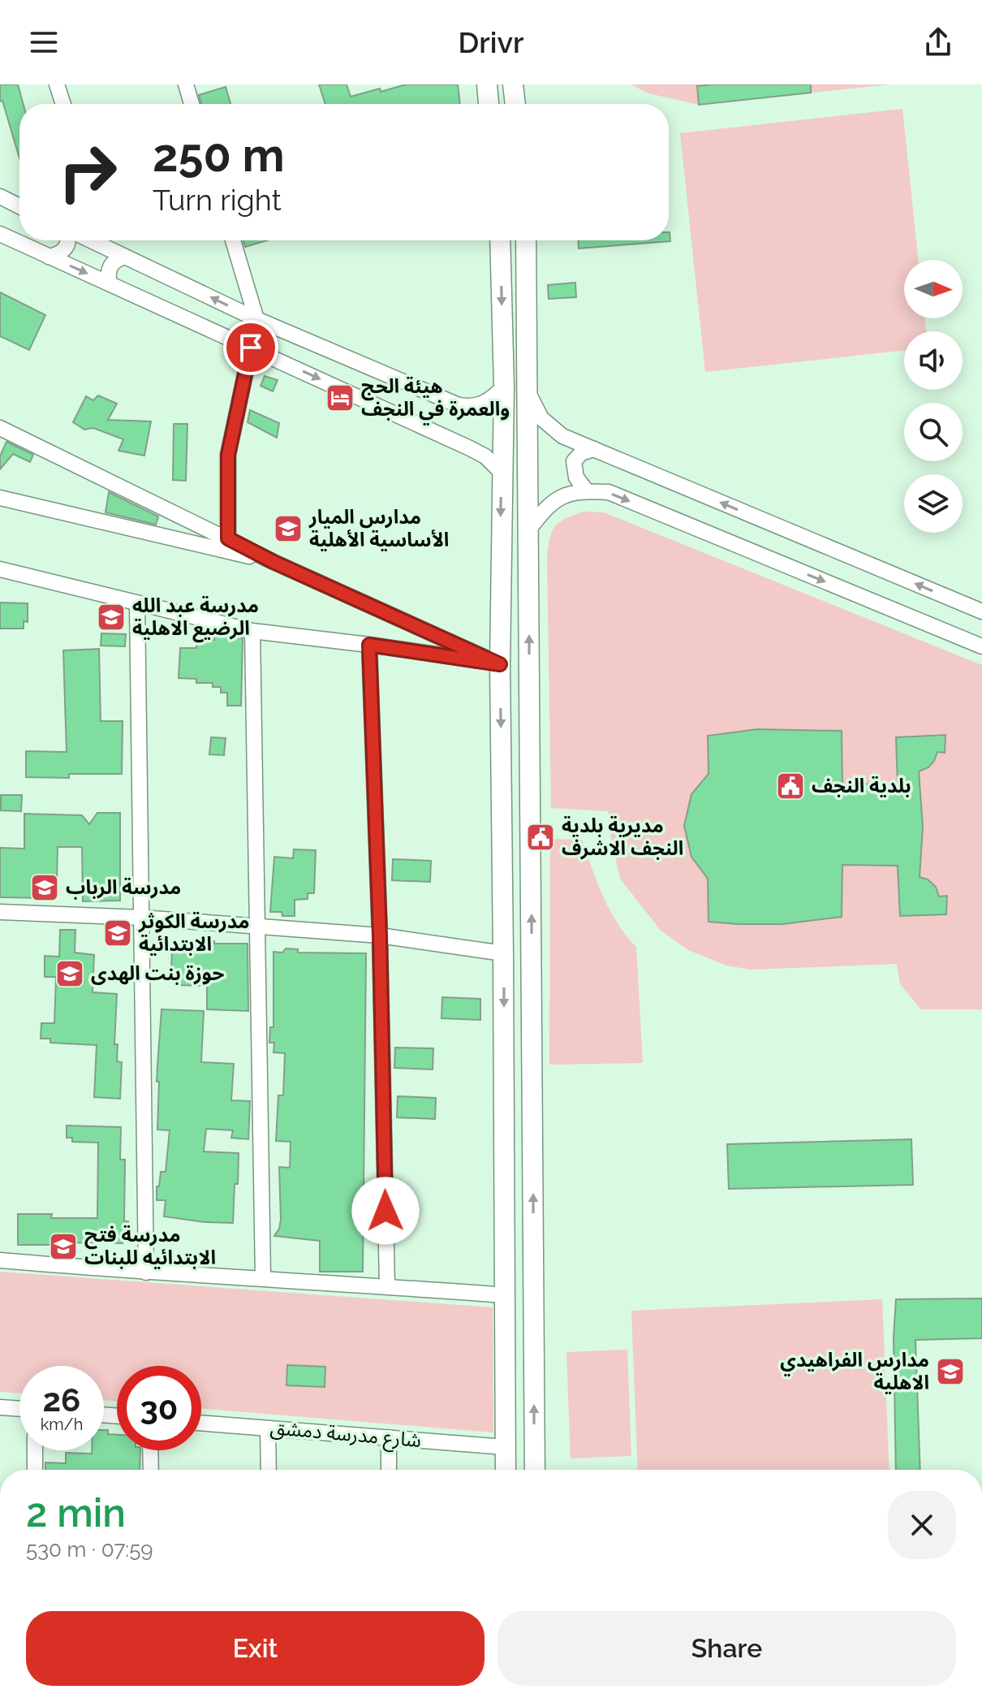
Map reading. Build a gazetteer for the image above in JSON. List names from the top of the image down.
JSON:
{
  "streets": {
    "street": ["شارع مدرسة دمشق"]
  },
  "places": {
    "hotel": ["هيئة الحج والعمرة في النجف"],
    "school or university": [
      "مدارس الميار الأساسية الأهلية",
      "مدرسة عبد الله الرضيع الاهلية",
      "مدرسة الرباب",
      "مدرسة الكوثر الابتدائية",
      "حوزة بنت الهدى",
      "مدرسة فتح الابتدائيه للبنات",
      "مدارس الفراهيدي الاهلية"
    ],
    "public building": ["بلدية النجف", "مديرية بلدية النجف الاشرف"]
  },
  "north": "right",
  "page": {
    "header": "Drivr",
    "turn": ["250 m", "Turn right"],
    "speed": "26 km/h",
    "limit": "30",
    "heading": ["2 min", "530 m · 07:59"],
    "buttons": ["Exit", "Share"]
  }
}
